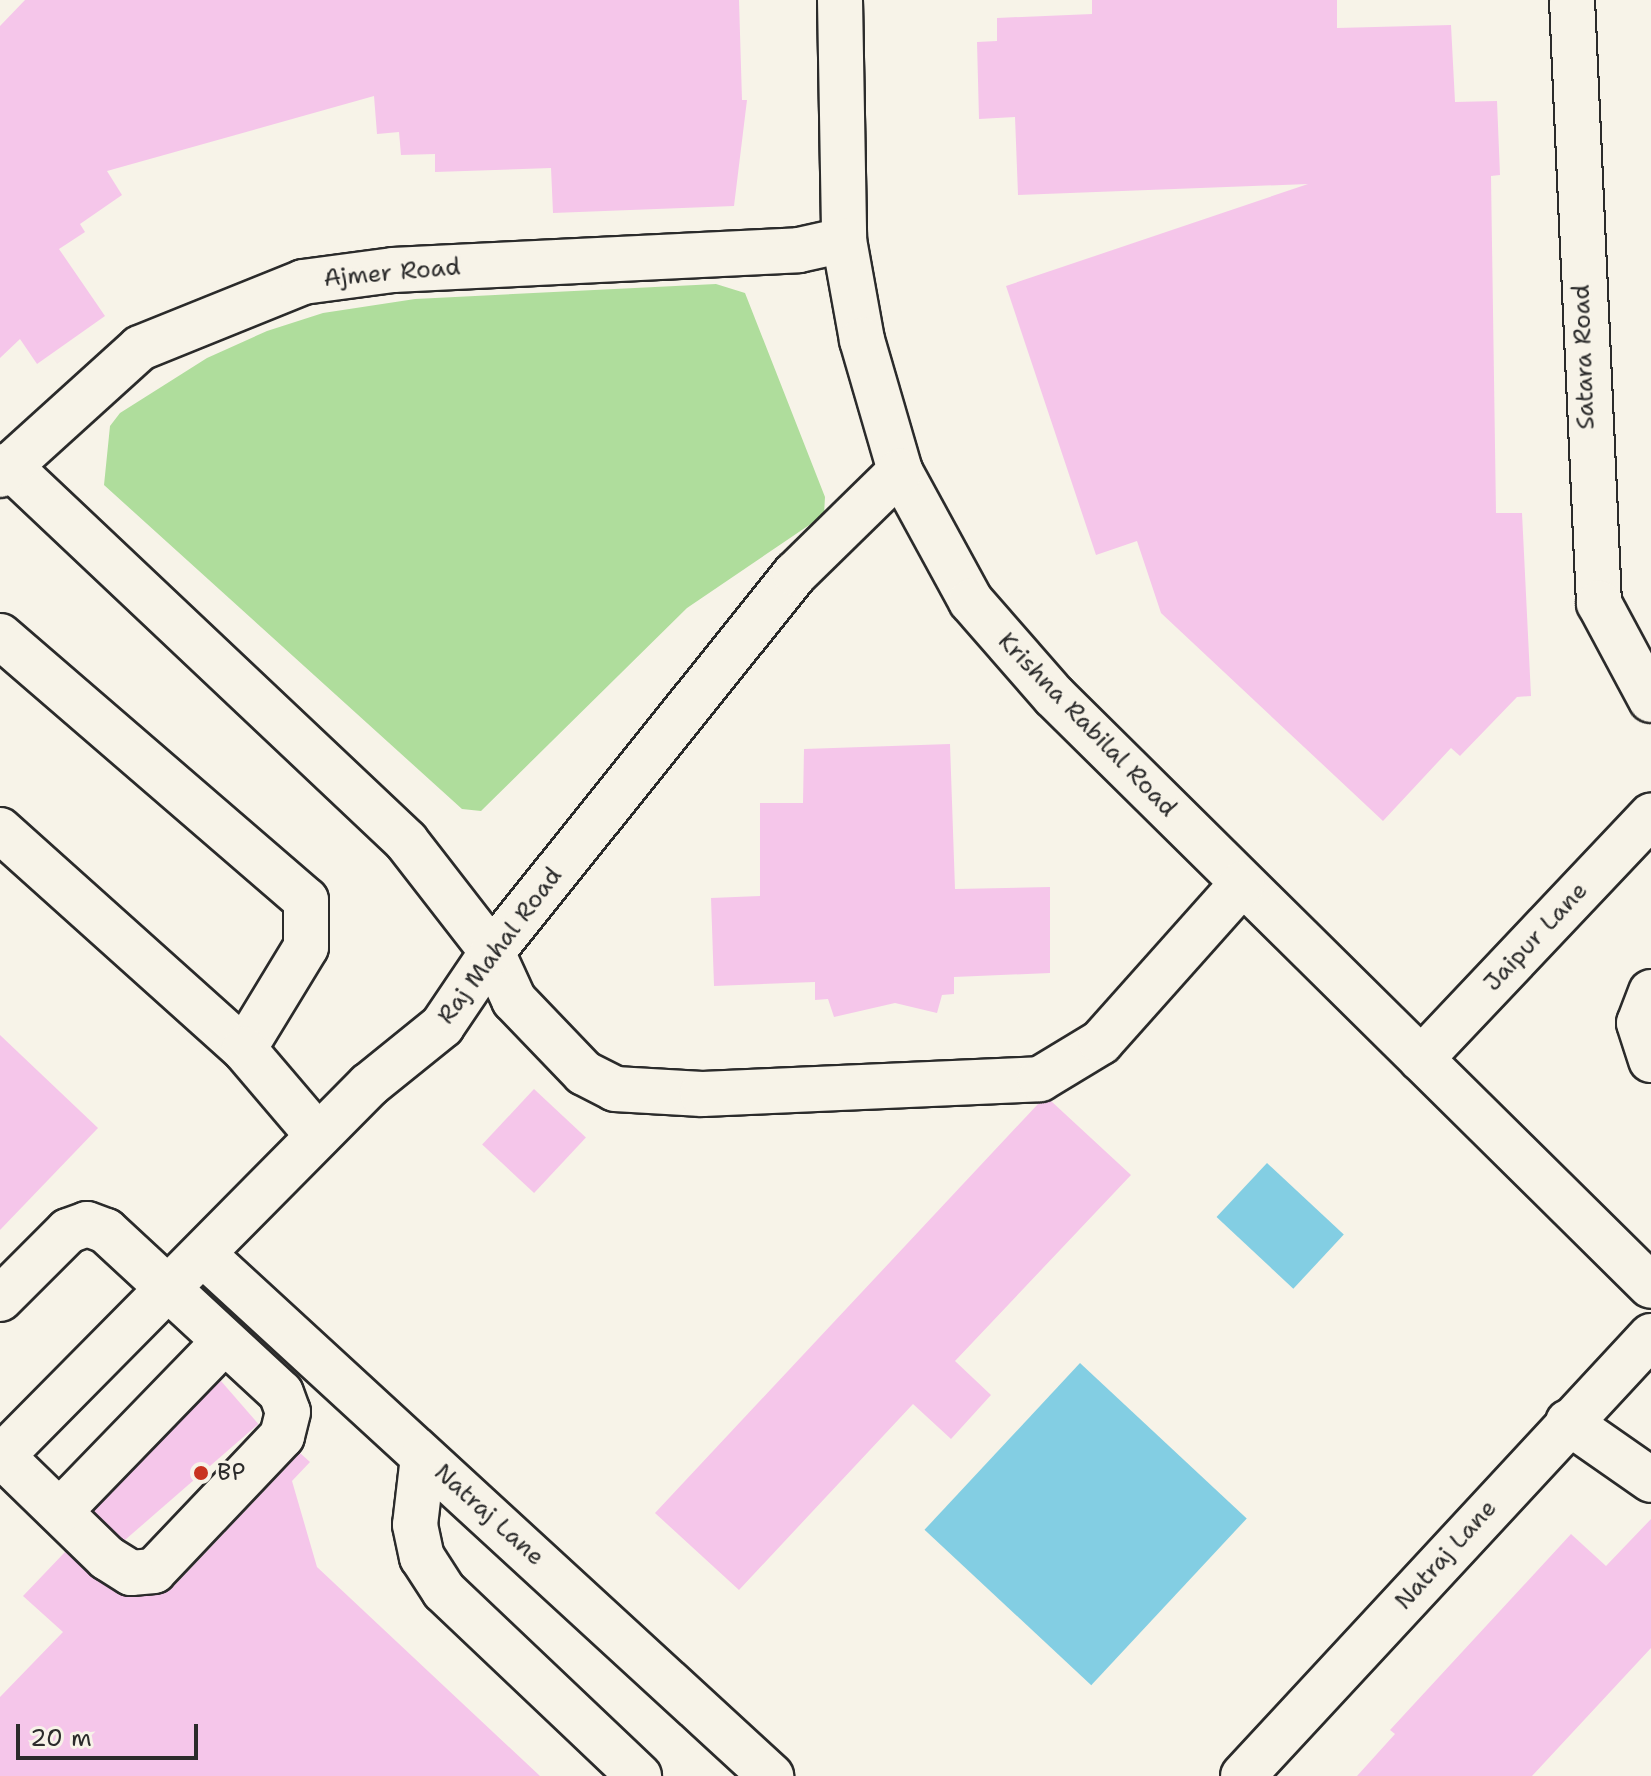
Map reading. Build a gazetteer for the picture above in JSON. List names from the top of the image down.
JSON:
{
  "streets": {
    "street": [
      "Ajmer Road",
      "Satara Road",
      "Krishna Rabilal Road",
      "Jaipur Lane",
      "Raj Mahal Road",
      "Natraj Lane"
    ]
  },
  "crossings": [
    ["Ajmer Road", "Krishna Rabilal Road"],
    ["Krishna Rabilal Road", "Jaipur Lane"],
    ["Krishna Rabilal Road", "Raj Mahal Road"],
    ["Raj Mahal Road", "Natraj Lane"]
  ],
  "places": ["BP"],
  "scale_bar": "20 m"
}
